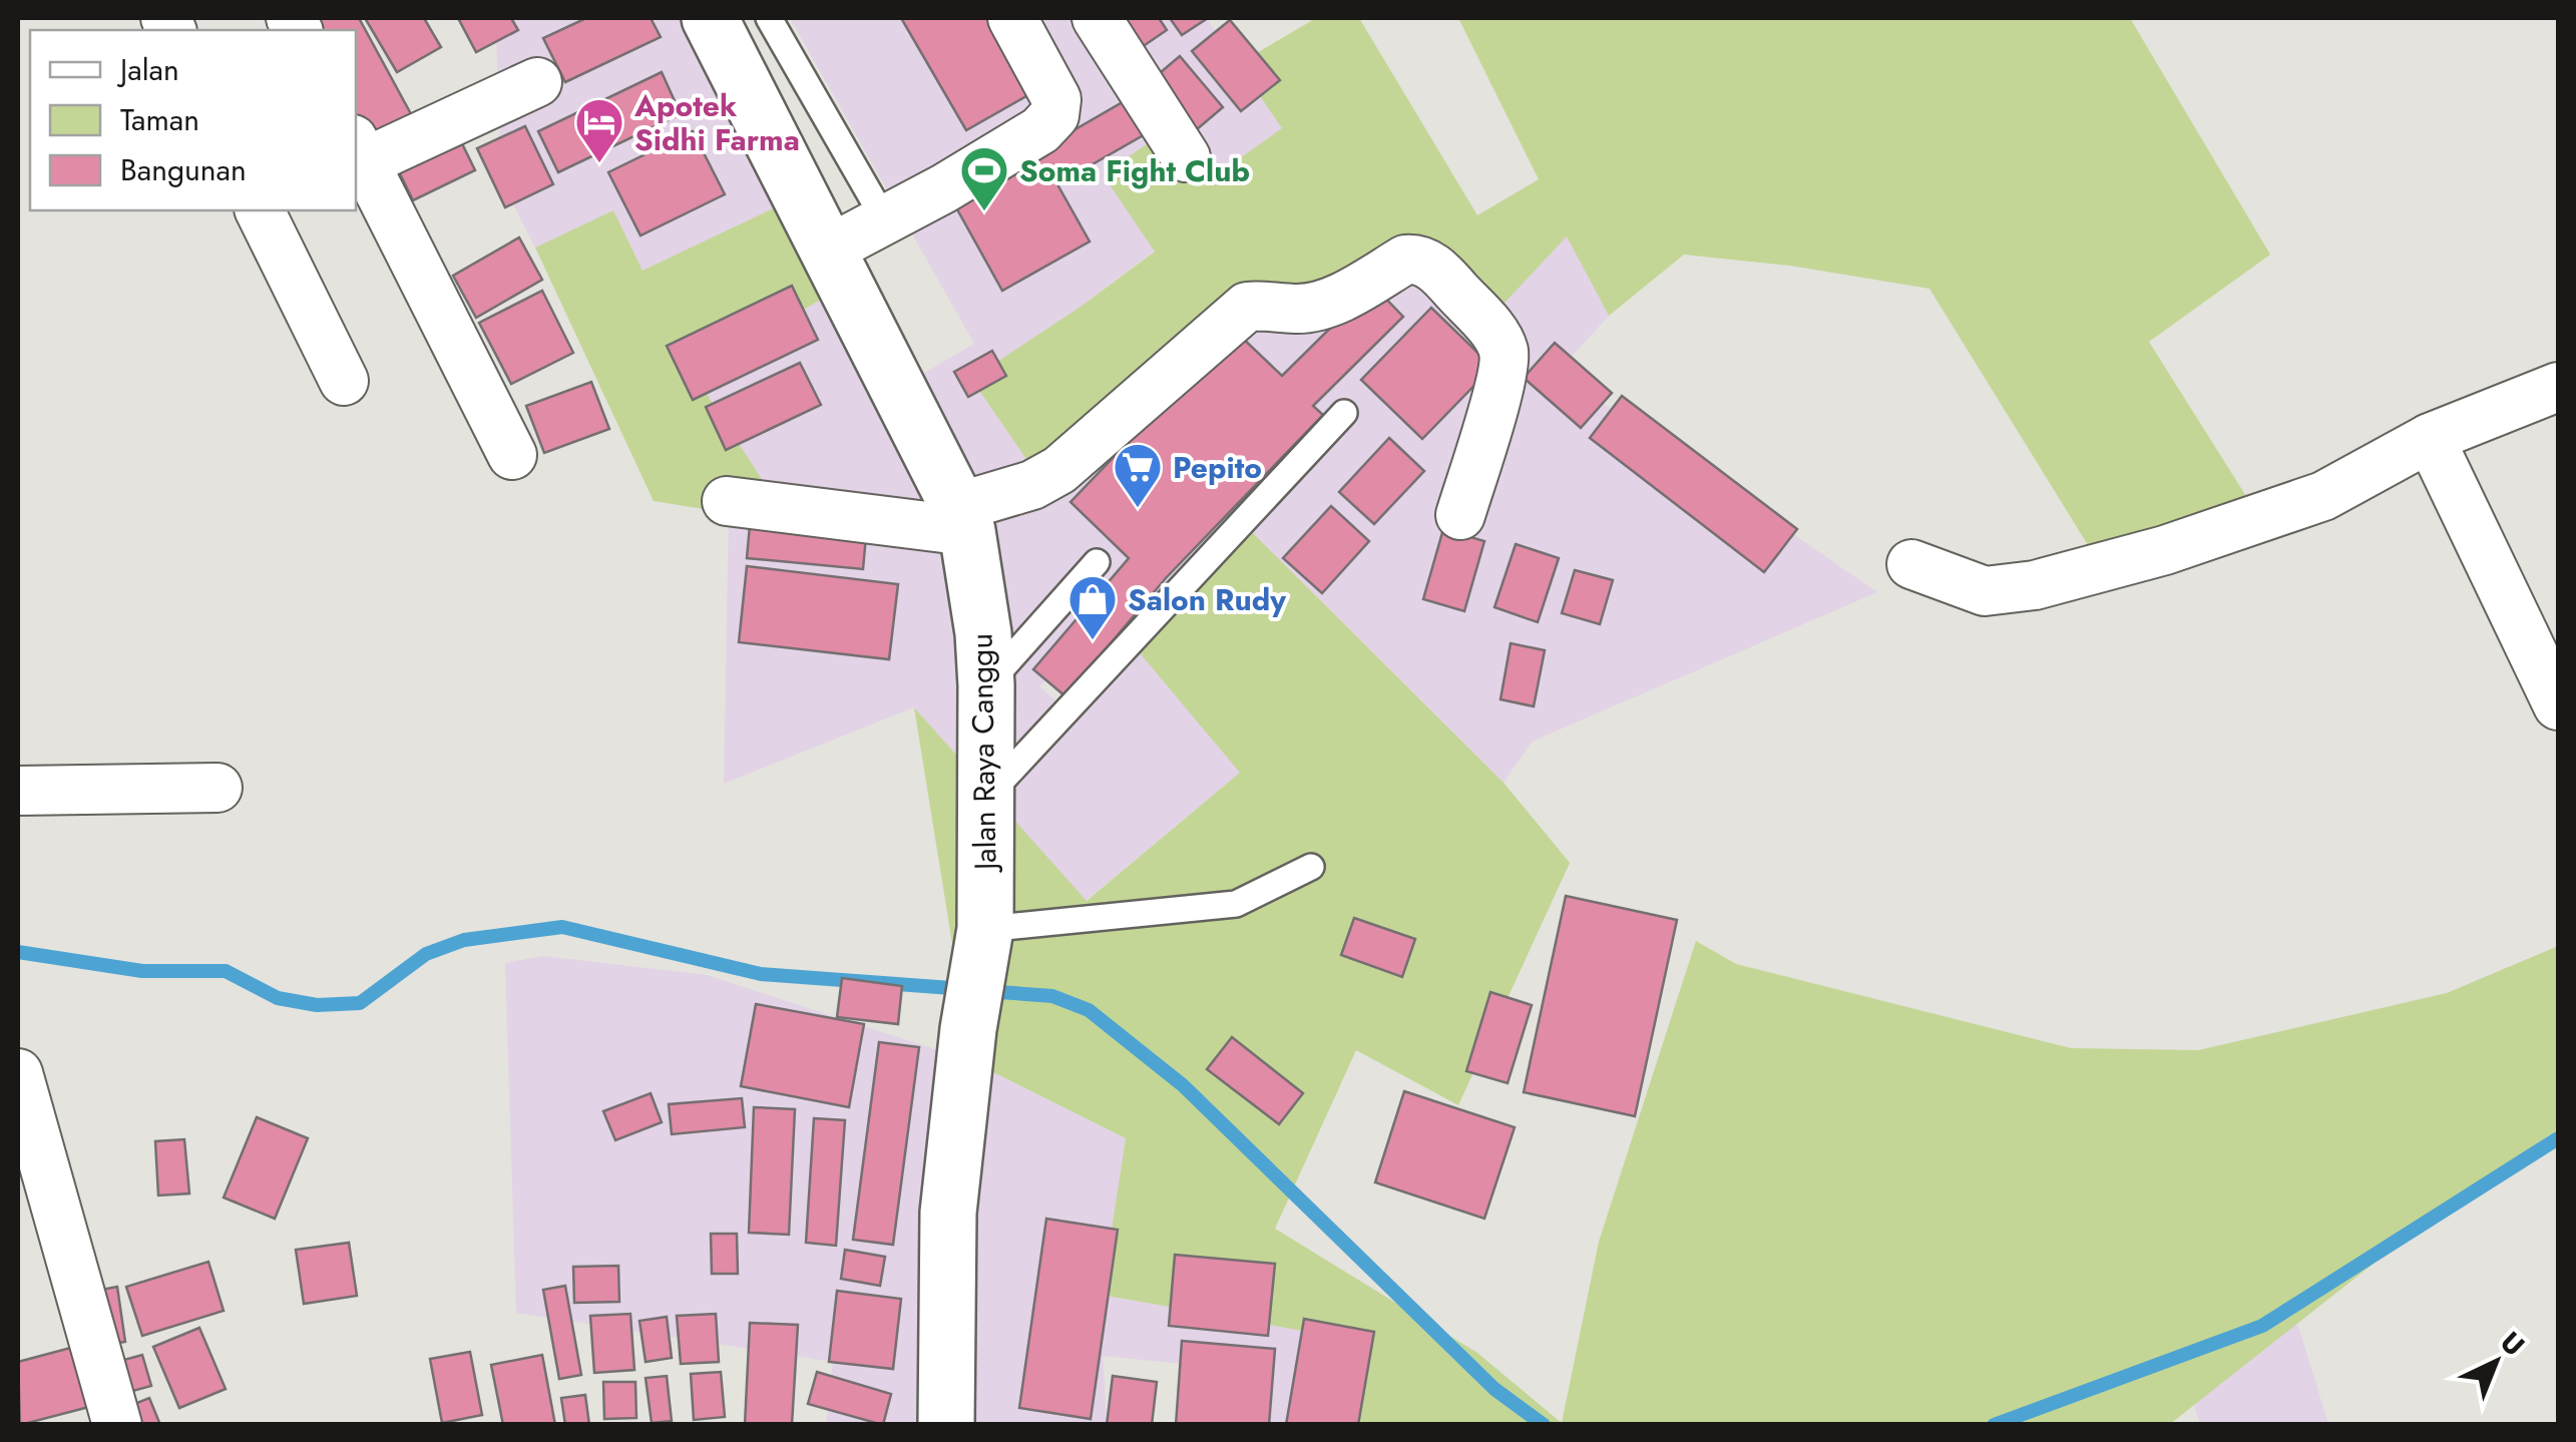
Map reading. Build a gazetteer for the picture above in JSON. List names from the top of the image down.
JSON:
{
  "streets": {
    "main road": ["Jalan Raya Canggu"]
  },
  "places": {
    "hotel": ["Apotek Sidhi Farma"],
    "sports": ["Soma Fight Club"],
    "supermarket": ["Pepito"],
    "shop": ["Salon Rudy"]
  },
  "legend": ["Jalan", "Taman", "Bangunan"],
  "north": "top right"
}
